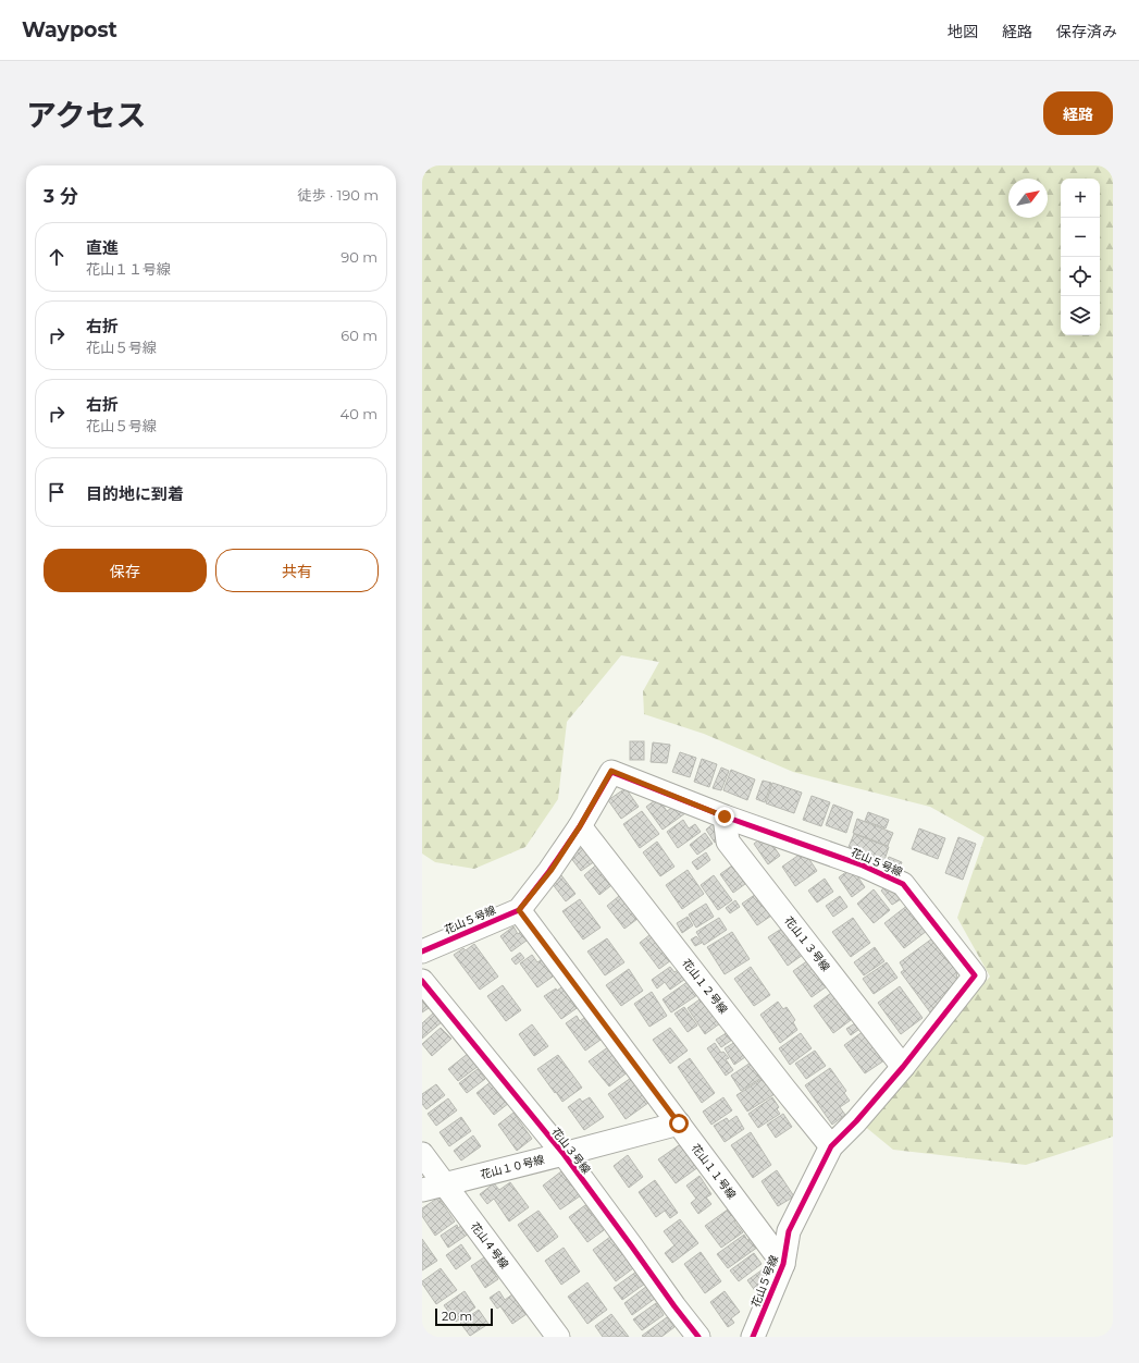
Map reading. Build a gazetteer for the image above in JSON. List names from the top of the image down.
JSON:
{
  "streets": {
    "street": [
      "花山５号線",
      "花山１３号線",
      "花山１２号線",
      "花山３号線",
      "花山１０号線",
      "花山１１号線",
      "花山４号線"
    ]
  },
  "crossings": [
    ["花山５号線", "花山１３号線"],
    ["花山５号線", "花山１２号線"],
    ["花山５号線", "花山１１号線"],
    ["花山３号線", "花山１０号線"],
    ["花山１０号線", "花山１１号線"],
    ["花山１０号線", "花山４号線"]
  ],
  "scale_bar": "20 m",
  "north": "top right",
  "page": {
    "header": "Waypost",
    "nav": ["地図", "経路", "保存済み"],
    "title": "アクセス",
    "buttons": [
      "経路",
      ["保存", "共有"]
    ],
    "heading": ["3 分", "徒歩 · 190 m"],
    "map_buttons": ["+", "−"],
    "list": [
      ["直進", "花山１１号線", "90 m"],
      ["右折", "花山５号線", "60 m"],
      ["右折", "花山５号線", "40 m"],
      "目的地に到着"
    ],
    "scale": "20 m"
  }
}
